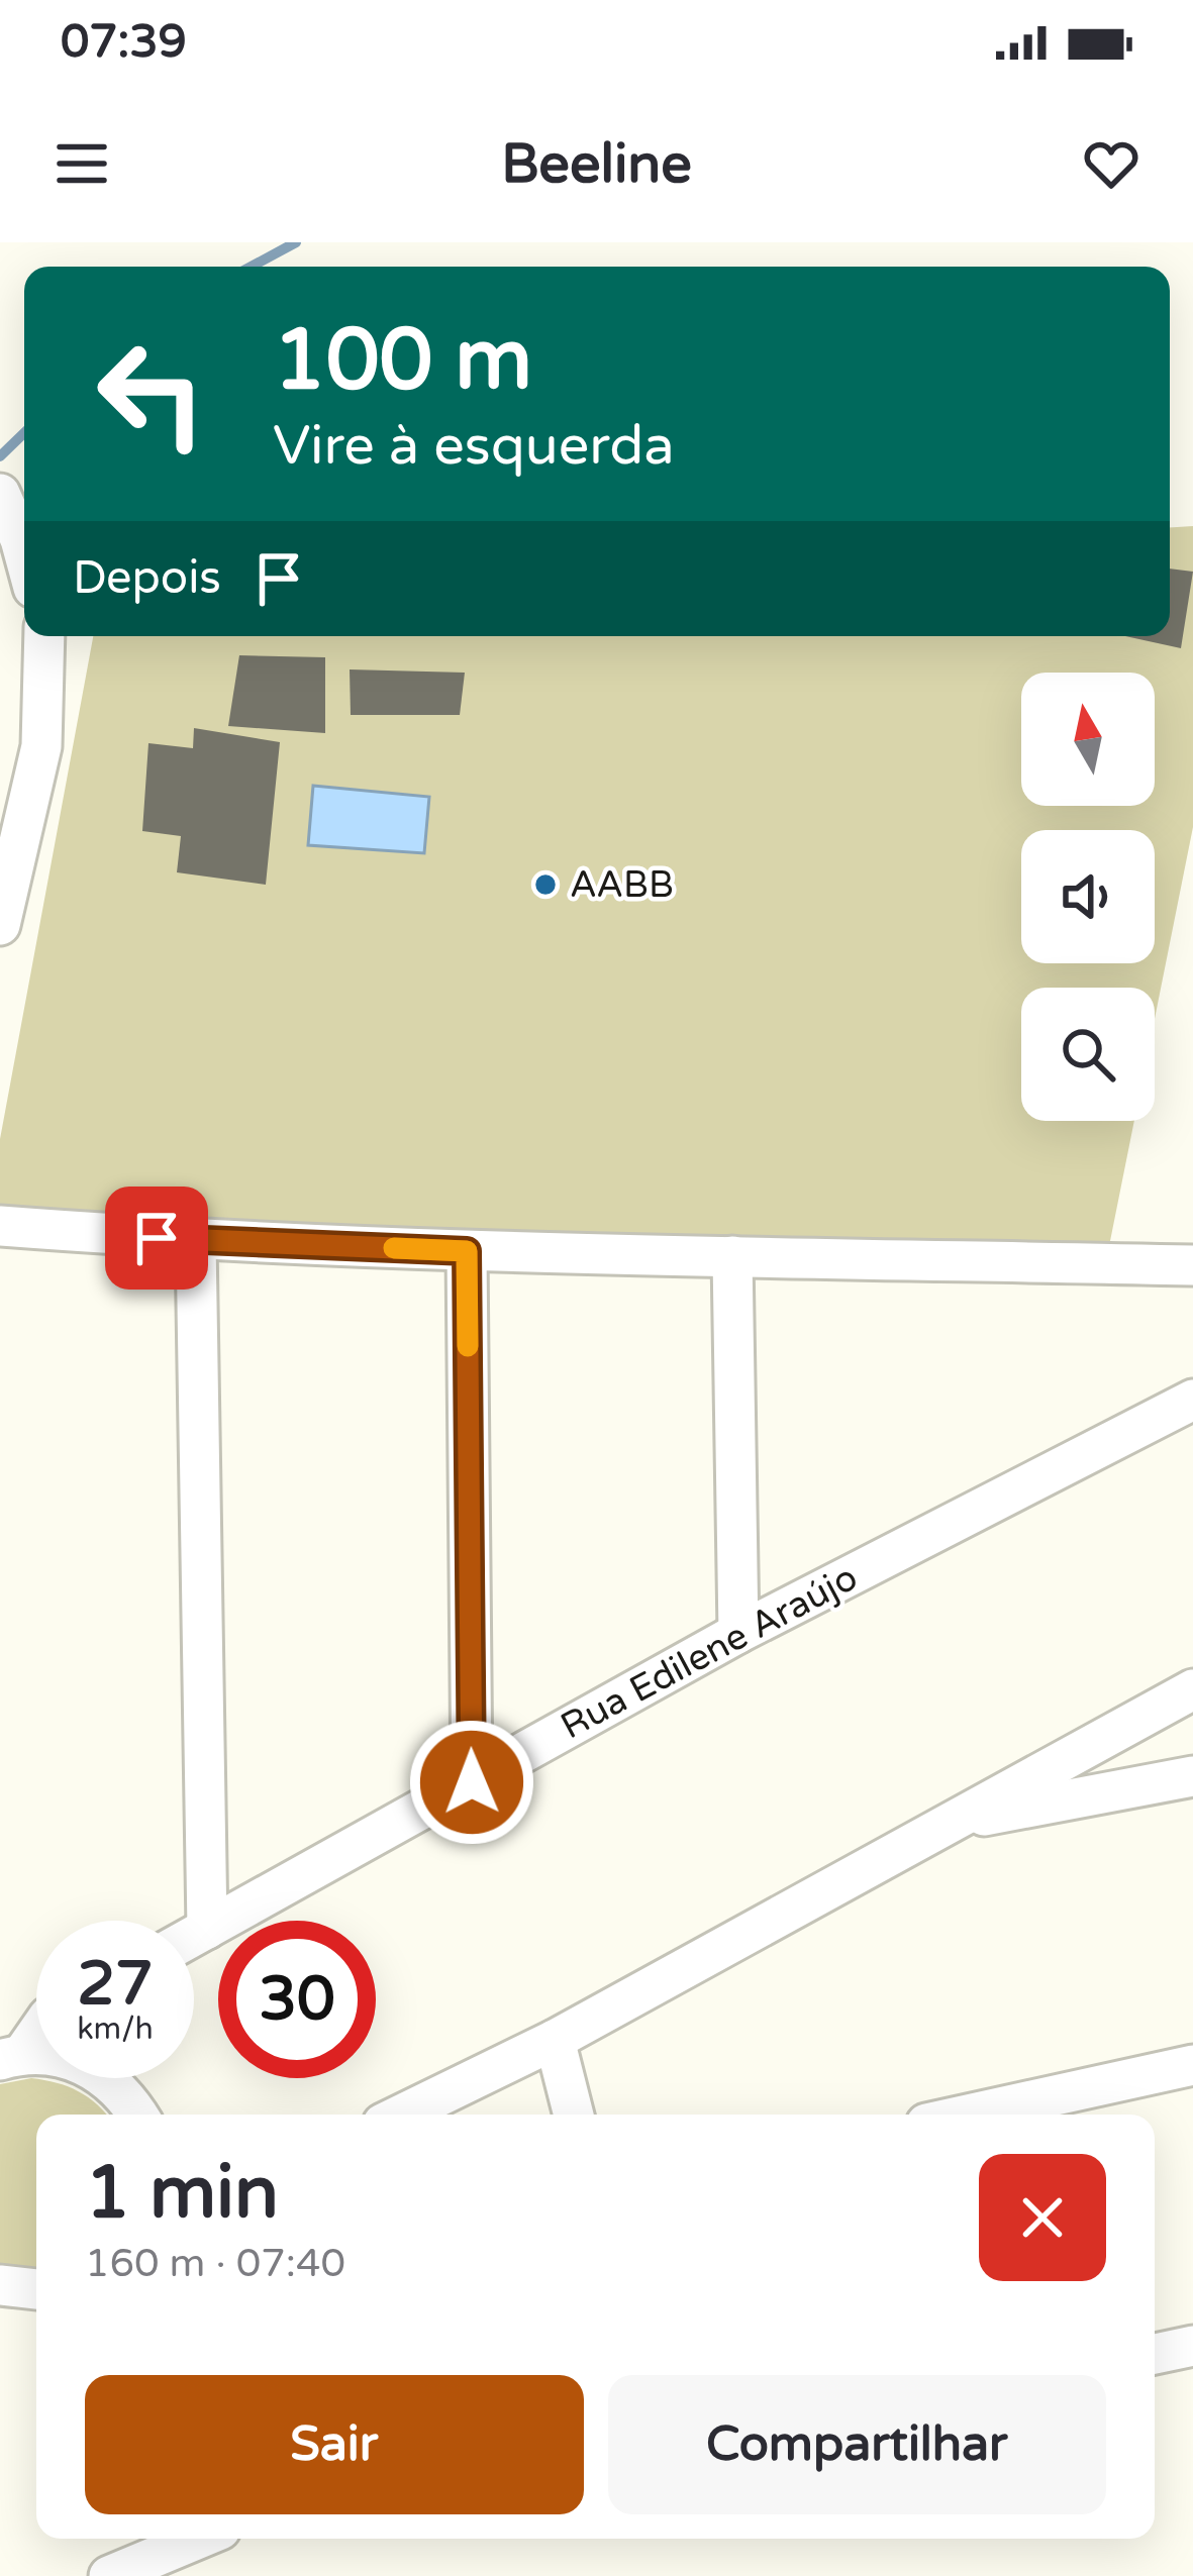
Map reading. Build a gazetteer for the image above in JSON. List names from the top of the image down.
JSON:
{
  "streets": {
    "street": ["Rua Edilene Araújo"]
  },
  "places": ["AABB"],
  "north": "top",
  "page": {
    "status": "07:39",
    "header": "Beeline",
    "turn": ["100 m", "Vire à esquerda"],
    "then": "Depois",
    "speed": "27 km/h",
    "limit": "30",
    "heading": ["1 min", "160 m · 07:40"],
    "buttons": ["Sair", "Compartilhar"]
  }
}
